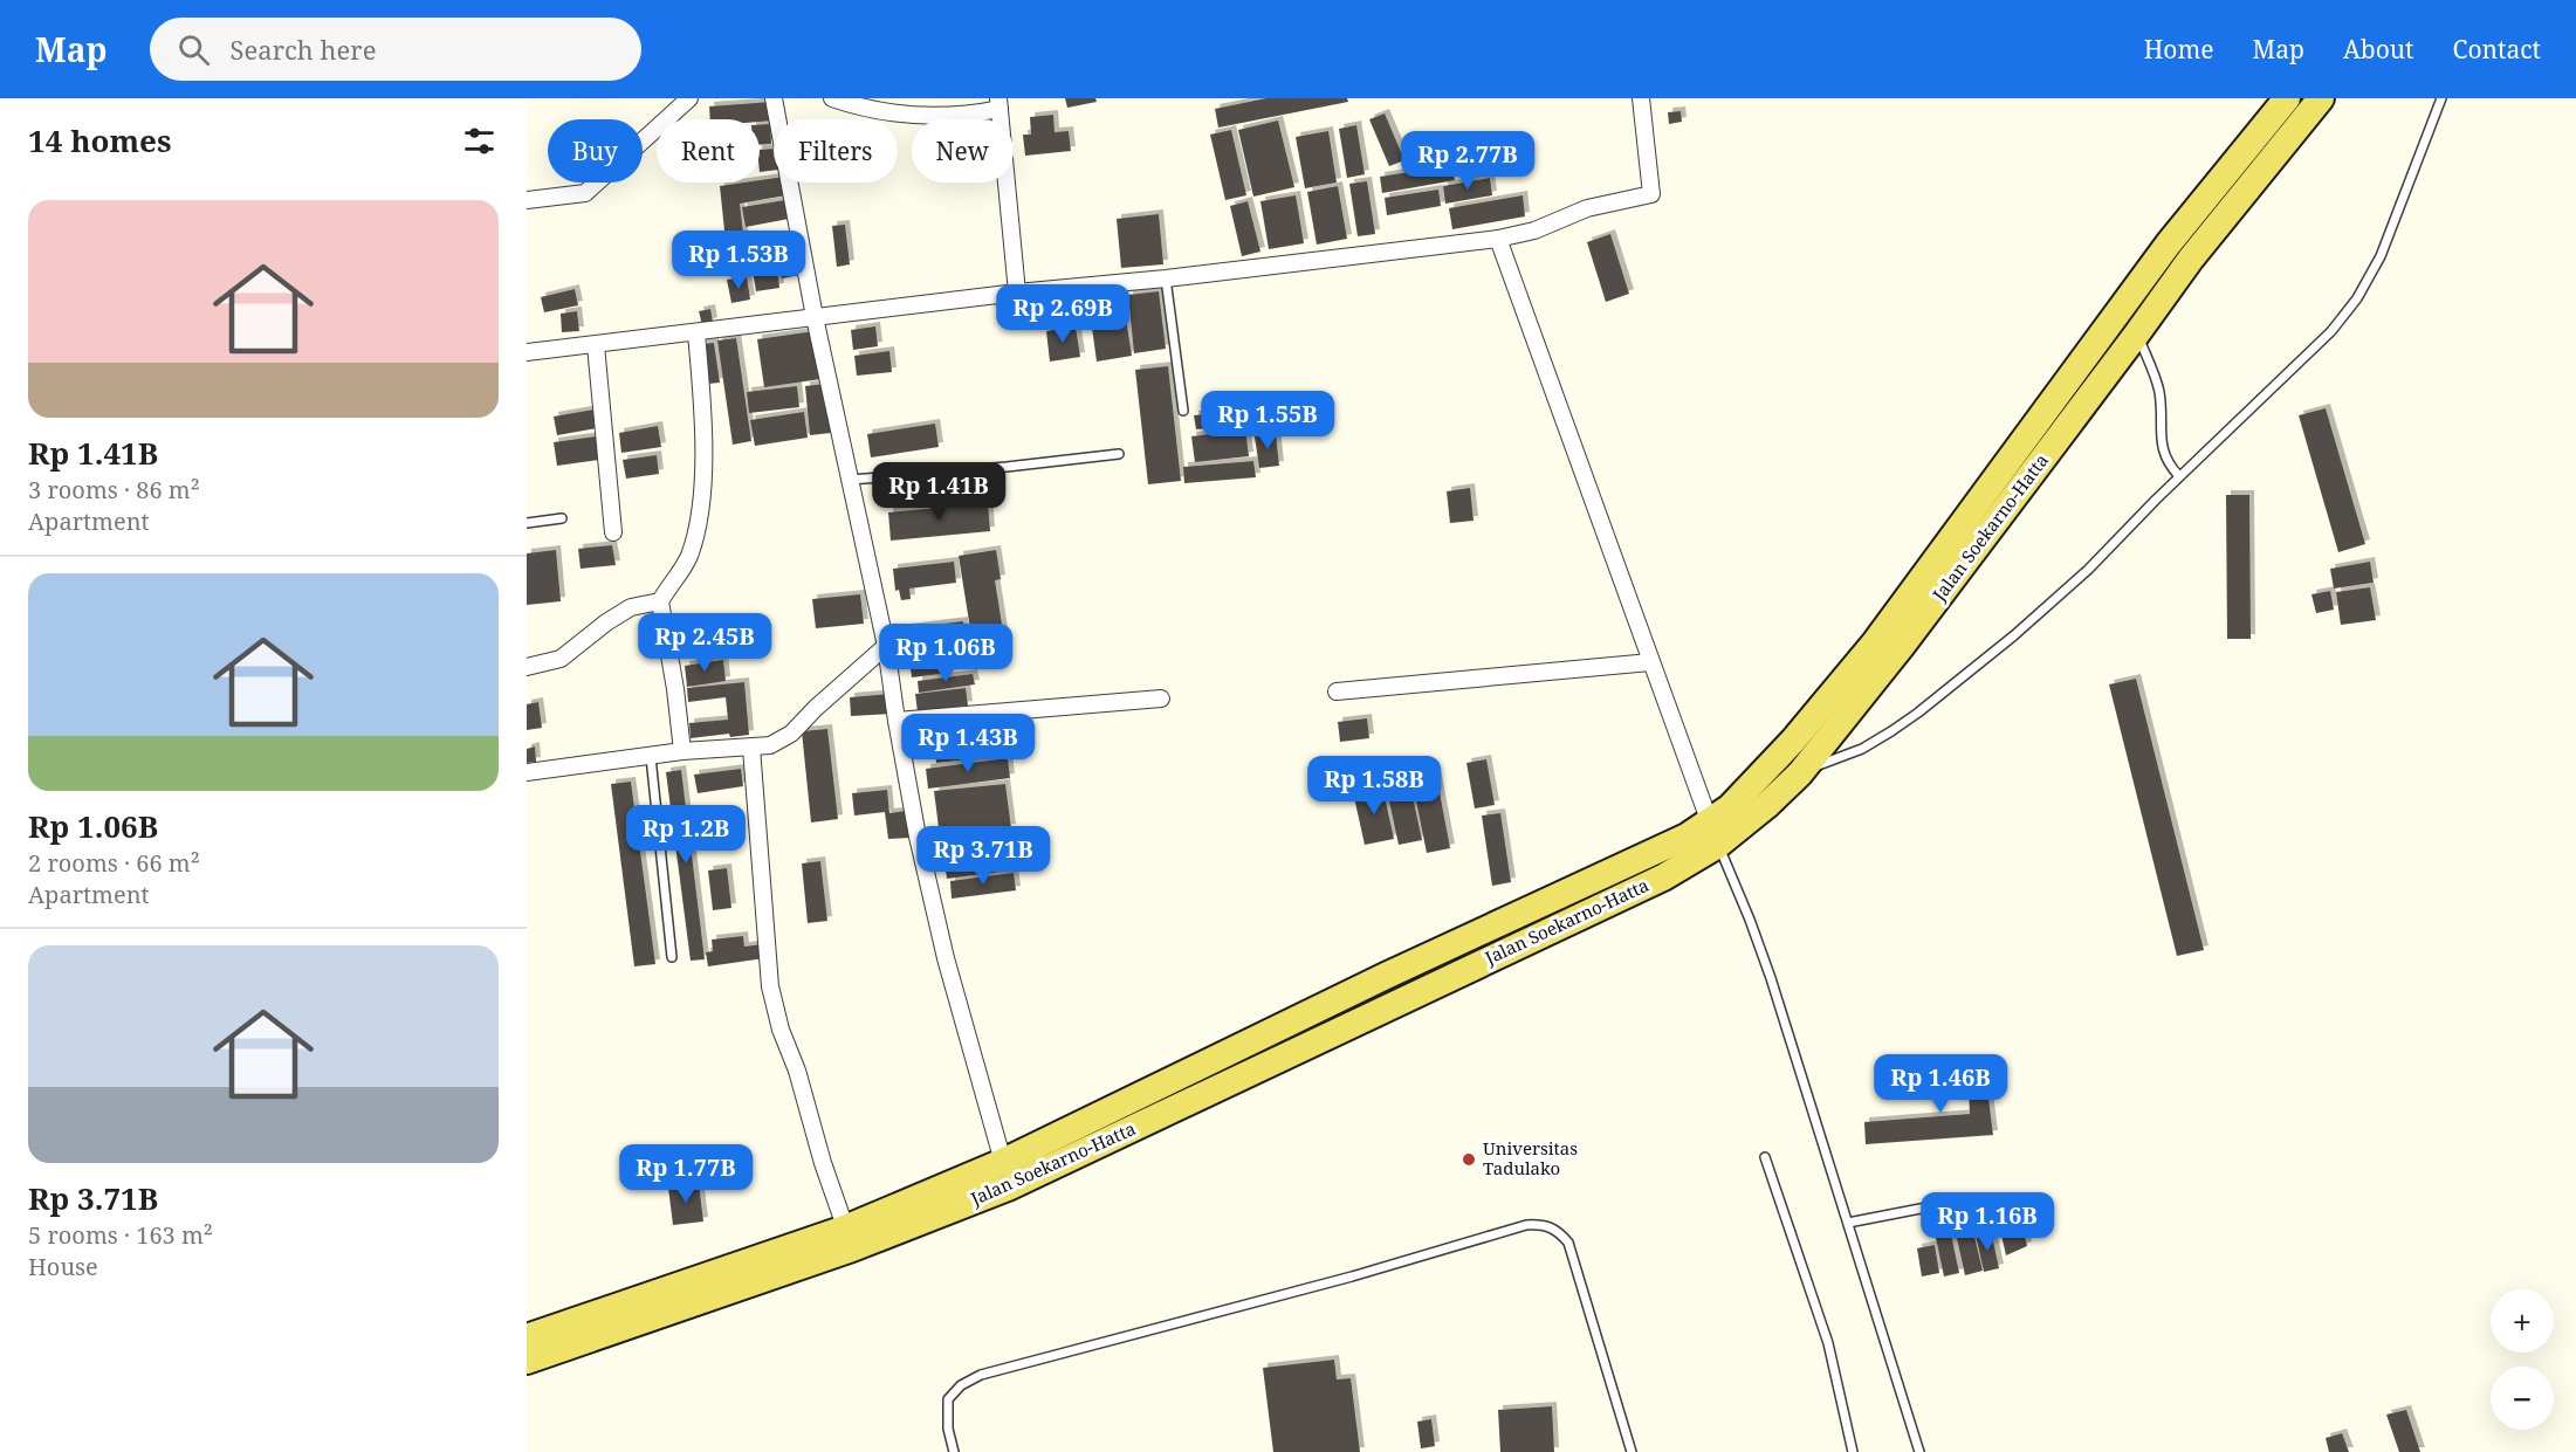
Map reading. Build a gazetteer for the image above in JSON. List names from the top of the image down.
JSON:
{
  "streets": {
    "main road": ["Jalan Soekarno-Hatta"]
  },
  "places": ["Universitas Tadulako"],
  "page": {
    "header": "Map",
    "search": "Search here",
    "nav": [
      "Home",
      "Map",
      "About",
      "Contact"
    ],
    "heading": "14 homes",
    "chip": [
      "Buy",
      "Rent",
      "Filters",
      "New"
    ],
    "price": [
      "Rp 2.77B",
      "Rp 1.53B",
      "Rp 2.69B",
      "Rp 1.55B",
      "Rp 1.41B",
      "Rp 2.45B",
      "Rp 1.06B",
      "Rp 1.43B",
      "Rp 1.58B",
      "Rp 1.2B",
      "Rp 3.71B",
      "Rp 1.46B",
      "Rp 1.77B",
      "Rp 1.16B"
    ],
    "list": [
      {
        "name": "Rp 1.41B",
        "note": "3 rooms · 86 m² · Apartment"
      },
      {
        "name": "Rp 1.06B",
        "note": "2 rooms · 66 m² · Apartment"
      },
      {
        "name": "Rp 3.71B",
        "note": "5 rooms · 163 m² · House"
      }
    ],
    "map_buttons": ["+", "−"]
  }
}
